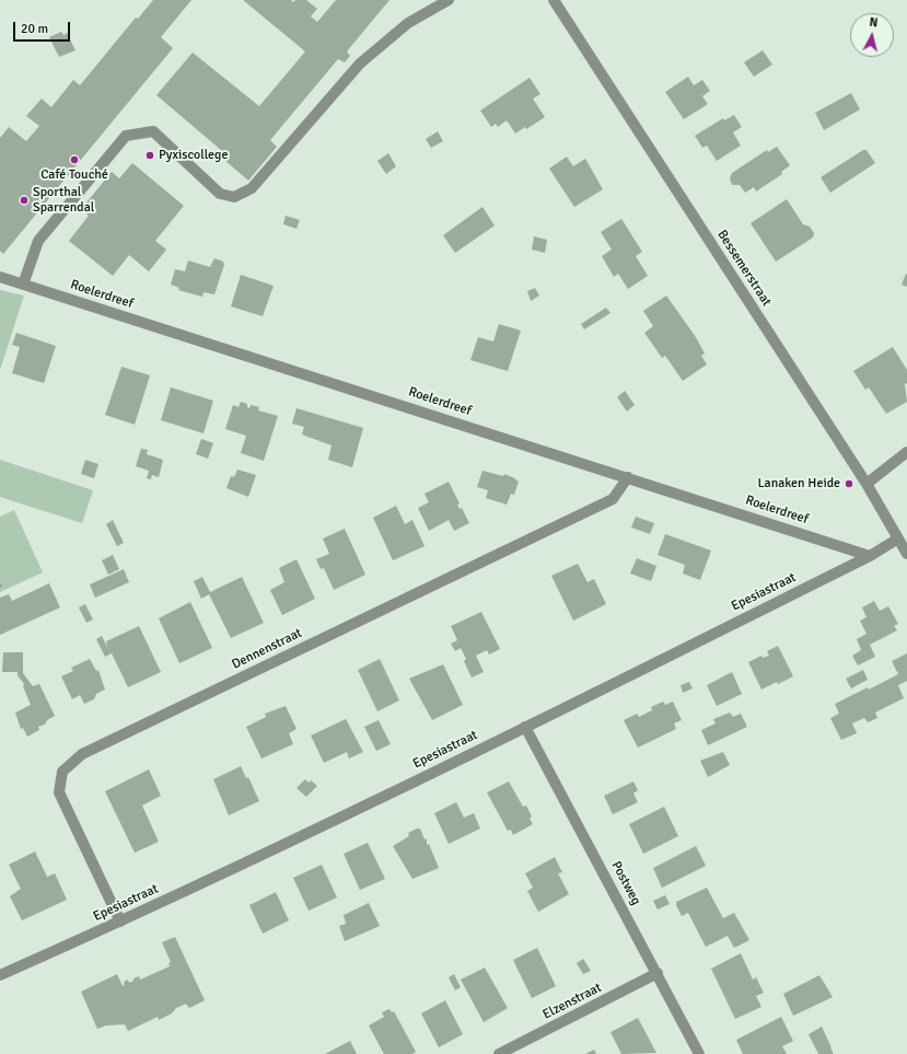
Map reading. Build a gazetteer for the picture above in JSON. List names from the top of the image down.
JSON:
{
  "streets": {
    "street": [
      "Bessemerstraat",
      "Roelerdreef",
      "Epesiastraat",
      "Dennenstraat",
      "Postweg",
      "Elzenstraat"
    ]
  },
  "crossings": [
    ["Bessemerstraat", "Epesiastraat"],
    ["Roelerdreef", "Epesiastraat"],
    ["Roelerdreef", "Dennenstraat"],
    ["Epesiastraat", "Dennenstraat"],
    ["Epesiastraat", "Postweg"],
    ["Postweg", "Elzenstraat"]
  ],
  "places": [
    "Pyxiscollege",
    "Café Touché",
    "Sporthal Sparrendal",
    "Lanaken Heide"
  ],
  "scale_bar": "20 m",
  "north": "top"
}
